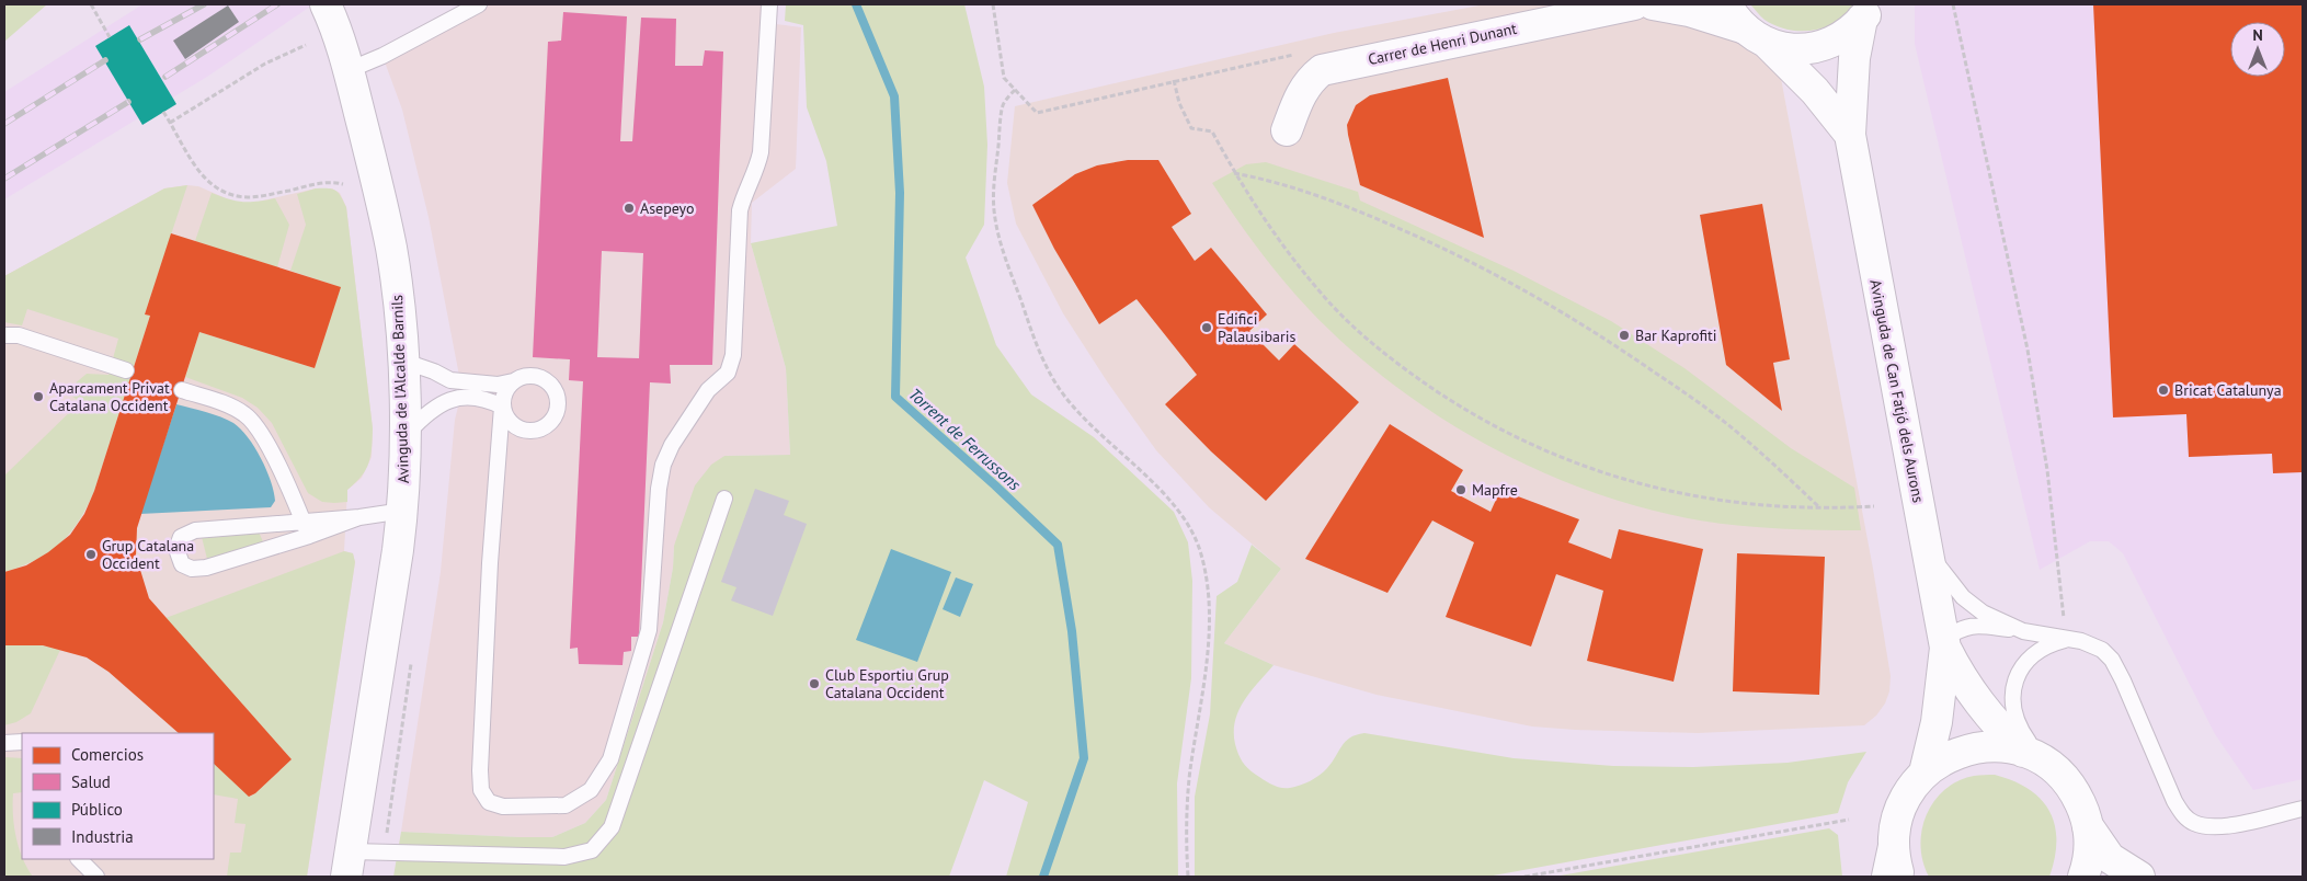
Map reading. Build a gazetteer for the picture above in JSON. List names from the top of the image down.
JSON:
{
  "streets": {
    "main road": ["Carrer de Henri Dunant", "Avinguda de l'Alcalde Barnils", "Avinguda de Can Fatjó dels Aurons"]
  },
  "water": ["Torrent de Ferrussons"],
  "places": [
    "Asepeyo",
    "Edifici Palausibaris",
    "Bar Kaprofiti",
    "Bricat Catalunya",
    "Aparcament Privat Catalana Occident",
    "Mapfre",
    "Grup Catalana Occident",
    "Club Esportiu Grup Catalana Occident"
  ],
  "legend": [
    "Comercios",
    "Salud",
    "Público",
    "Industria"
  ],
  "north": "top"
}
